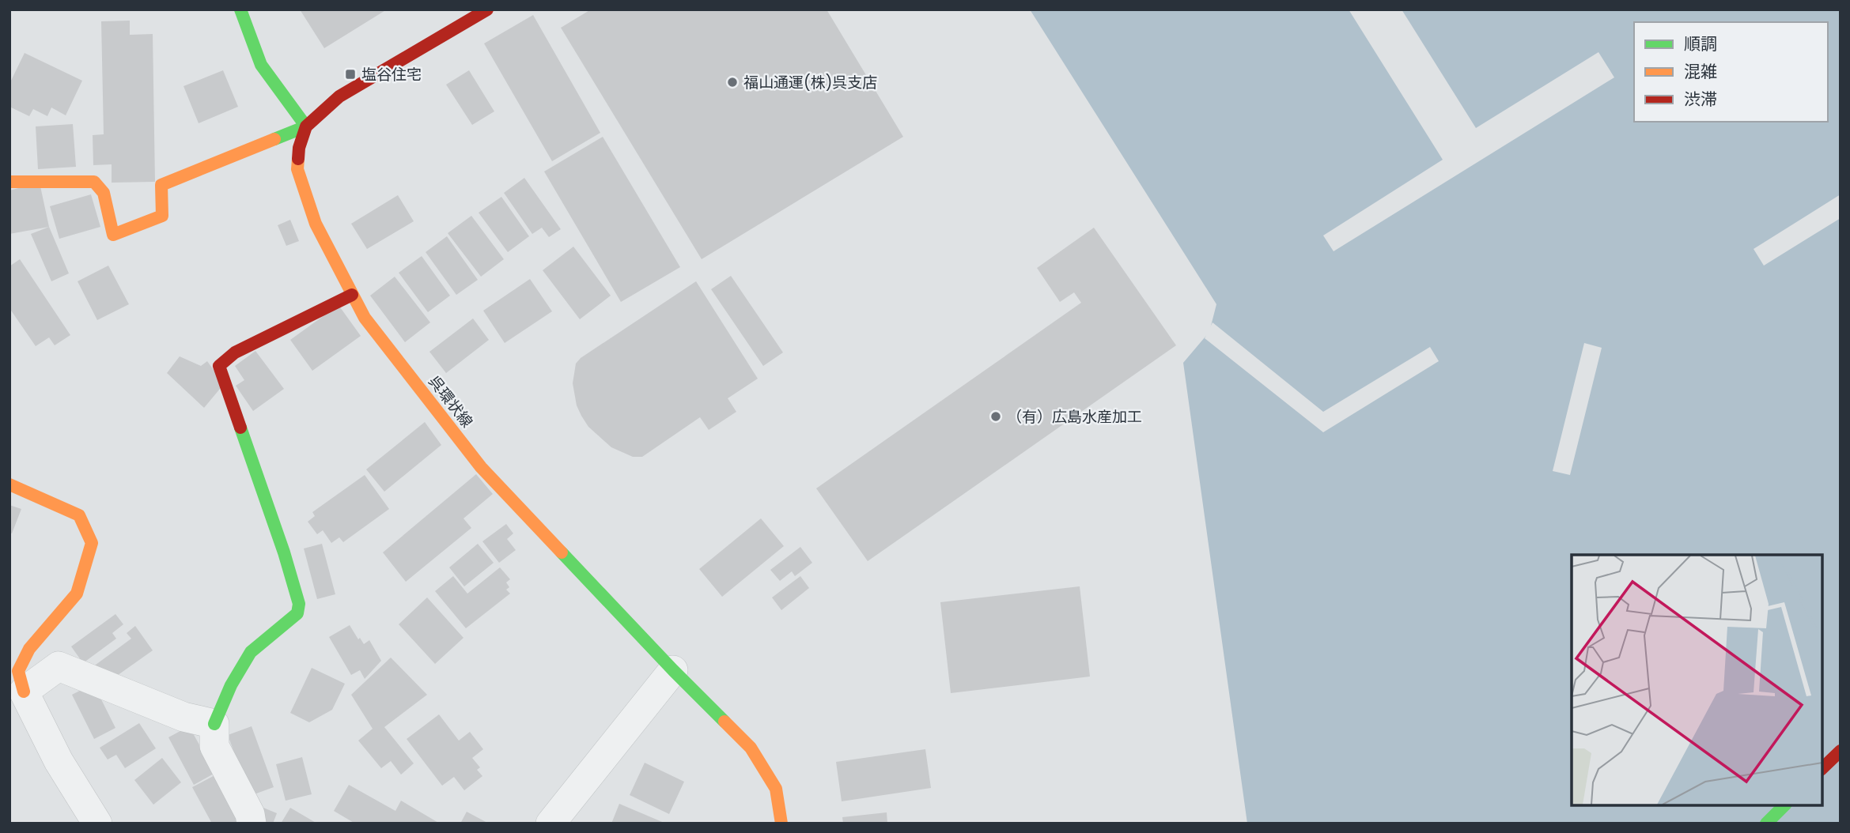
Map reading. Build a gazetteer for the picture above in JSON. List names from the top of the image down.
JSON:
{
  "streets": {
    "street": ["呉環状線"]
  },
  "places": {
    "transit": ["塩谷住宅"],
    "other": ["福山通運(株)呉支店", "（有）広島水産加工"]
  },
  "legend": ["順調", "混雑", "渋滞"]
}
